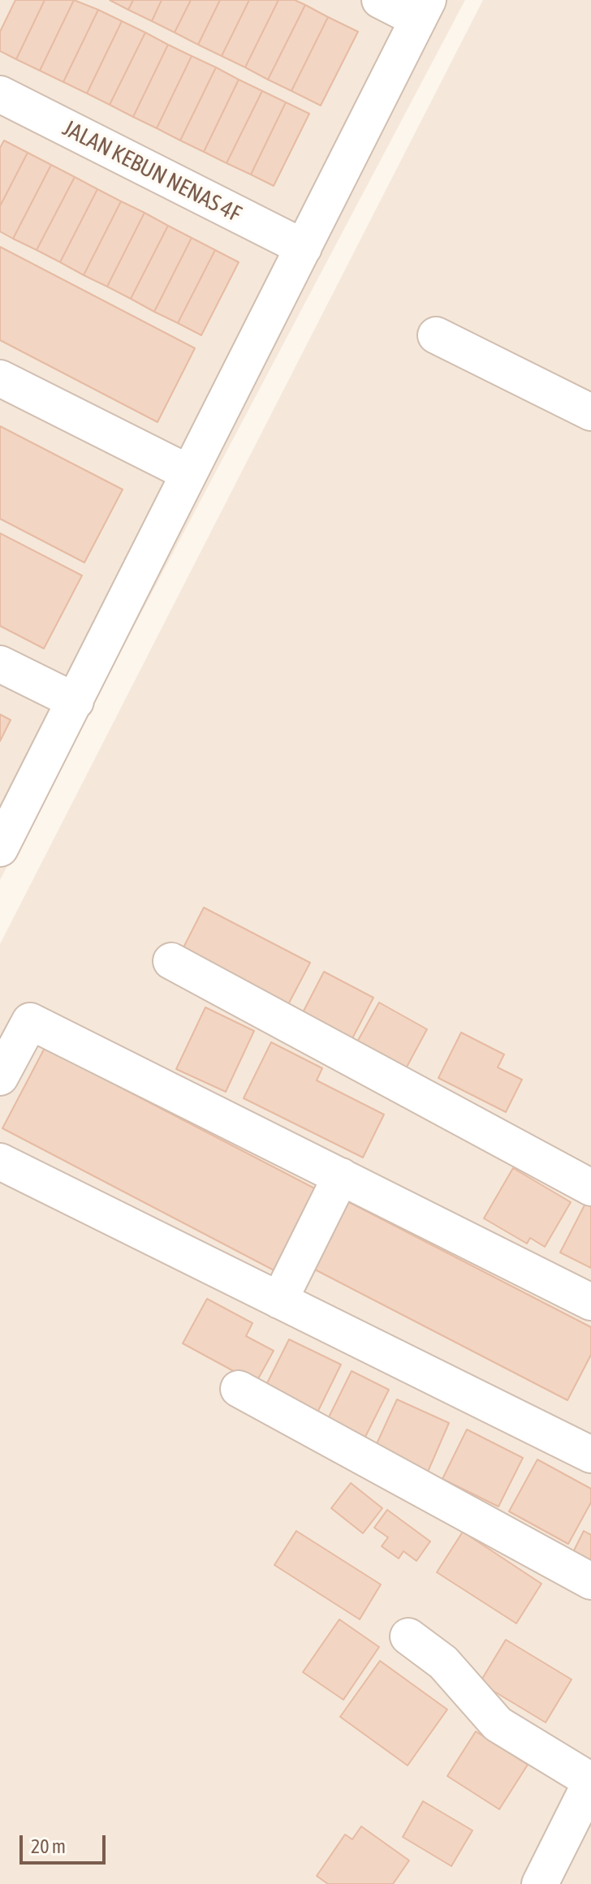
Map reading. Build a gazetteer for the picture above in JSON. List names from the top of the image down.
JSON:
{
  "streets": {
    "street": ["JALAN KEBUN NENAS 4F"]
  },
  "scale_bar": "20 m"
}
